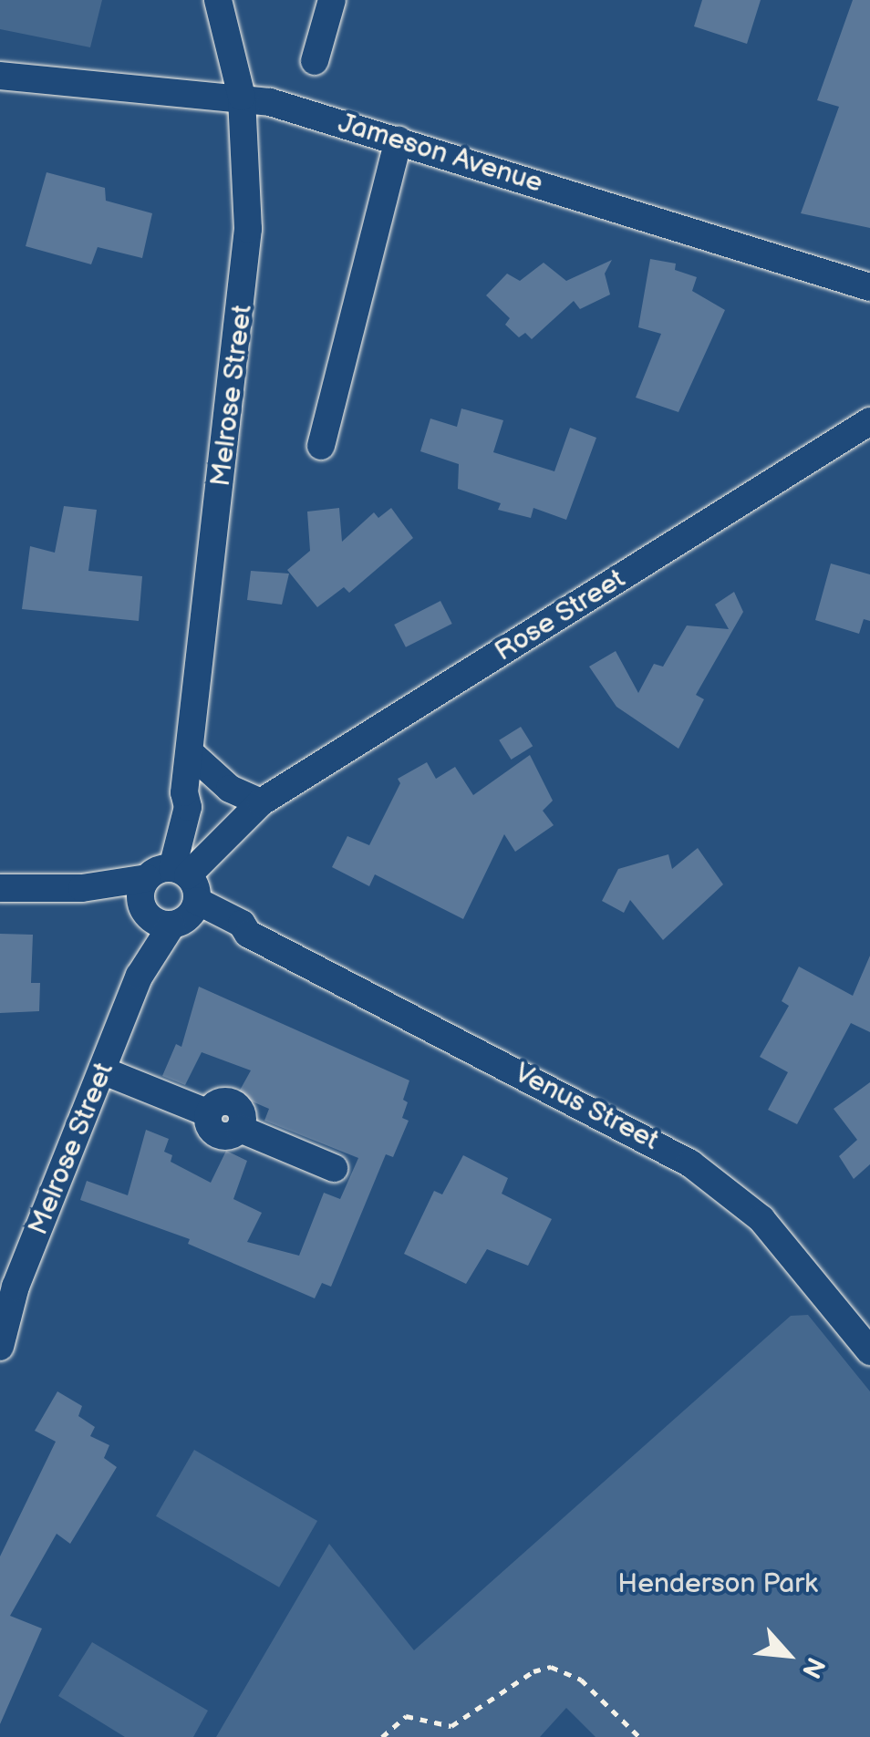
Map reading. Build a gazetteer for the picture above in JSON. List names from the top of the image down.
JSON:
{
  "streets": {
    "street": [
      "Jameson Avenue",
      "Melrose Street",
      "Rose Street",
      "Venus Street"
    ]
  },
  "crossings": [
    ["Jameson Avenue", "Melrose Street"],
    ["Melrose Street", "Rose Street"],
    ["Melrose Street", "Venus Street"],
    ["Rose Street", "Venus Street"]
  ],
  "parks": ["Henderson Park"],
  "north": "bottom right"
}
